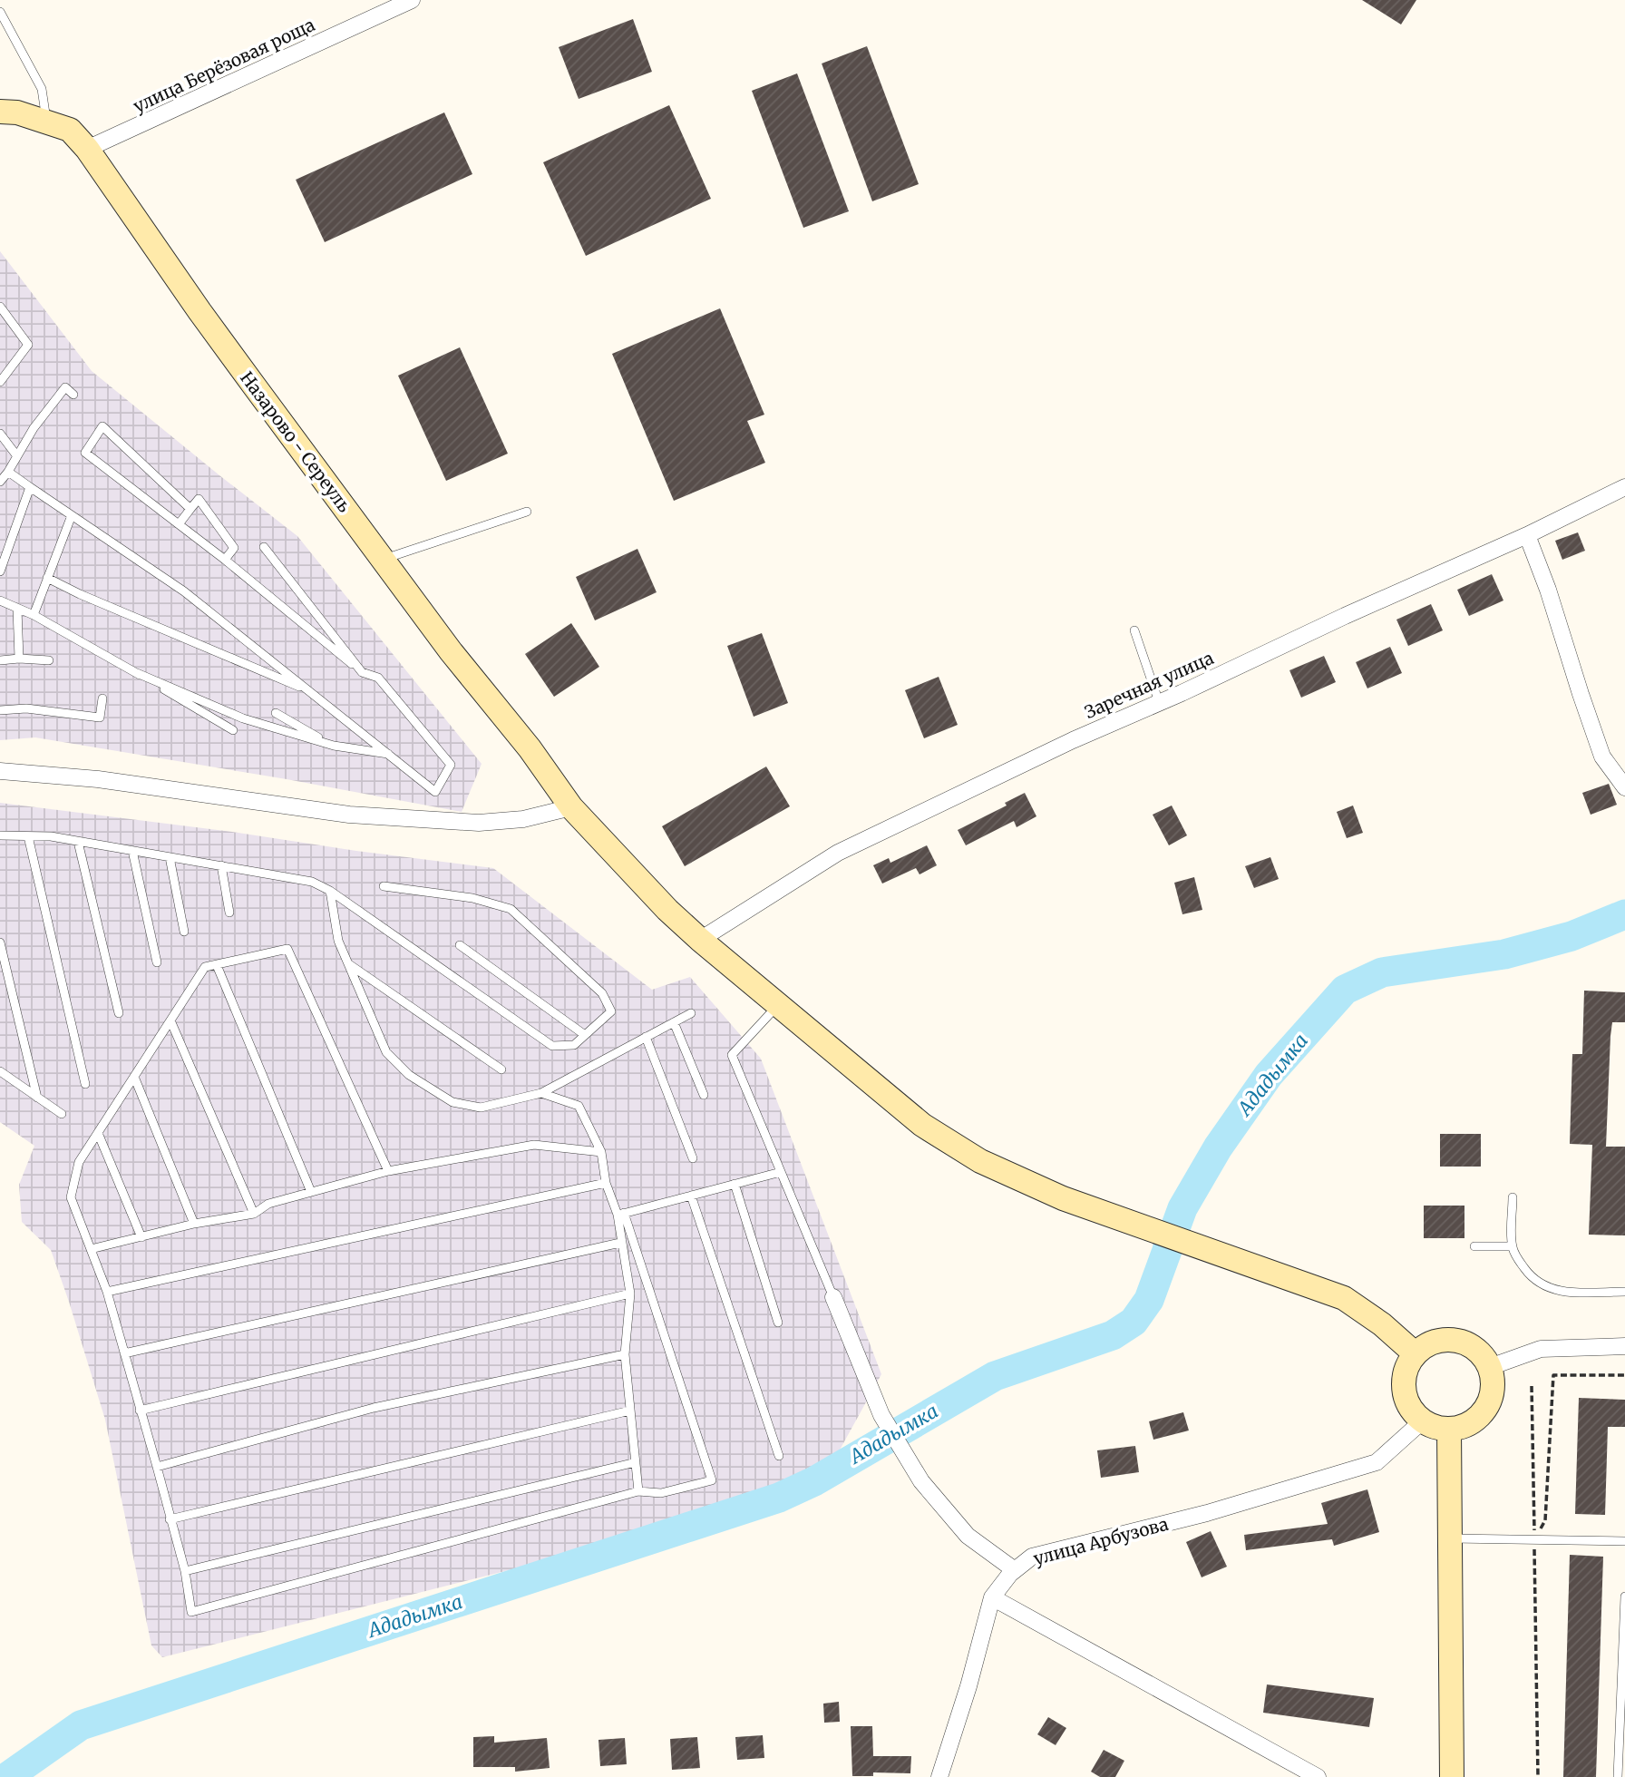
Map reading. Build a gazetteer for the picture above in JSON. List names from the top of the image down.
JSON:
{
  "streets": {
    "street": [
      "улица Берёзовая роща",
      "Назарово - Сереуль",
      "Заречная улица",
      "улица Арбузова"
    ]
  },
  "crossings": [
    ["улица Берёзовая роща", "Назарово - Сереуль"],
    ["Назарово - Сереуль", "Заречная улица"],
    ["Назарово - Сереуль", "улица Арбузова"]
  ],
  "water": ["Ададымка"]
}
